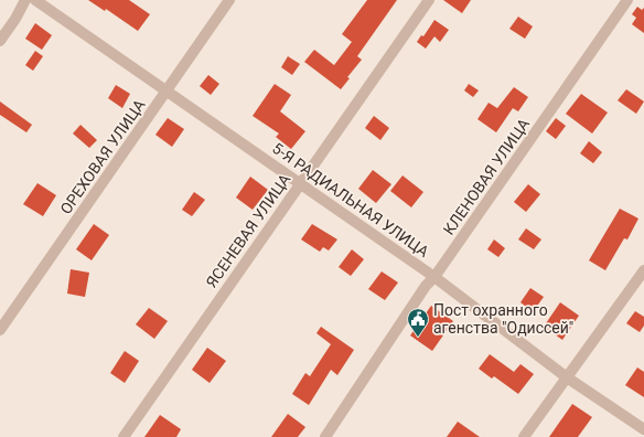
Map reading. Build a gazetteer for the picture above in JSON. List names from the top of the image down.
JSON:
{
  "streets": {
    "street": [
      "ОРЕХОВАЯ УЛИЦА",
      "КЛЕНОВАЯ УЛИЦА",
      "5-Я РАДИАЛЬНАЯ УЛИЦА",
      "ЯСЕНЕВАЯ УЛИЦА"
    ]
  },
  "crossings": [
    ["ОРЕХОВАЯ УЛИЦА", "5-Я РАДИАЛЬНАЯ УЛИЦА"],
    ["КЛЕНОВАЯ УЛИЦА", "5-Я РАДИАЛЬНАЯ УЛИЦА"],
    ["5-Я РАДИАЛЬНАЯ УЛИЦА", "ЯСЕНЕВАЯ УЛИЦА"]
  ],
  "places": {
    "public building": ["Пост охранного агенства \"Одисcей\""]
  }
}
